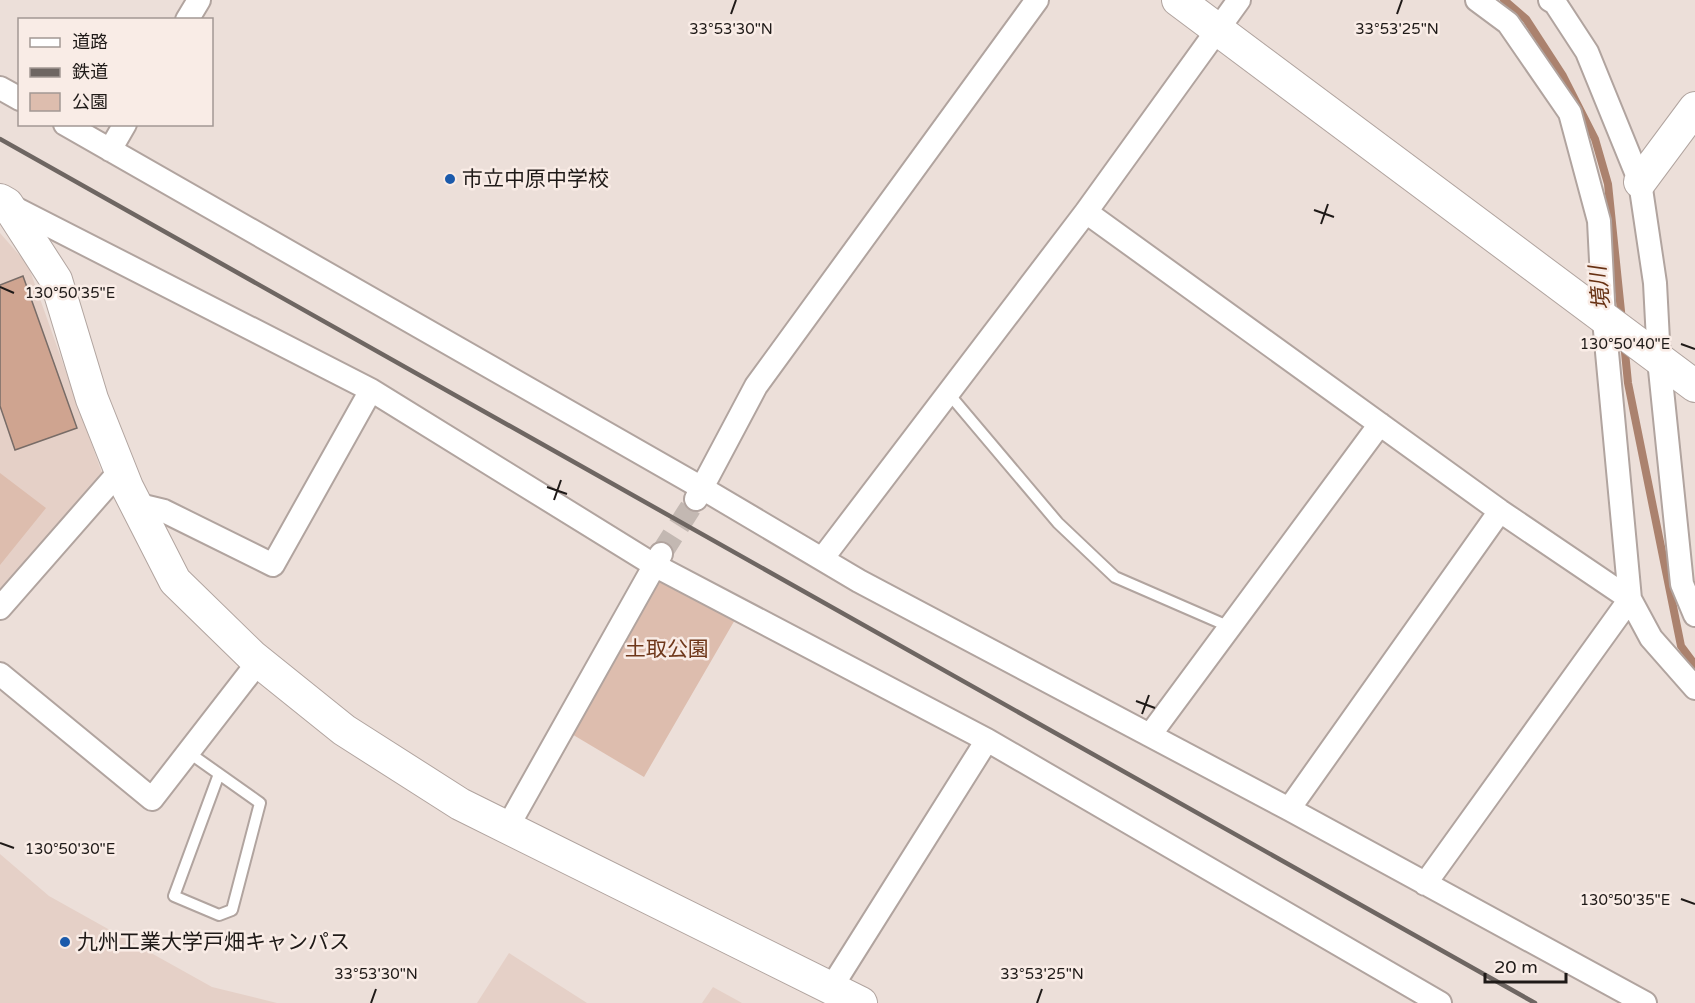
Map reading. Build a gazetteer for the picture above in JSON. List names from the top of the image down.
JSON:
{
  "water": ["境川"],
  "parks": ["土取公園"],
  "places": ["市立中原中学校", "九州工業大学戸畑キャンパス"],
  "legend": ["道路", "鉄道", "公園"],
  "scale_bar": "20 m",
  "coordinates": [
    "33°53'30\"N",
    "33°53'25\"N",
    "130°50'35\"E",
    "130°50'40\"E",
    "130°50'30\"E"
  ]
}
